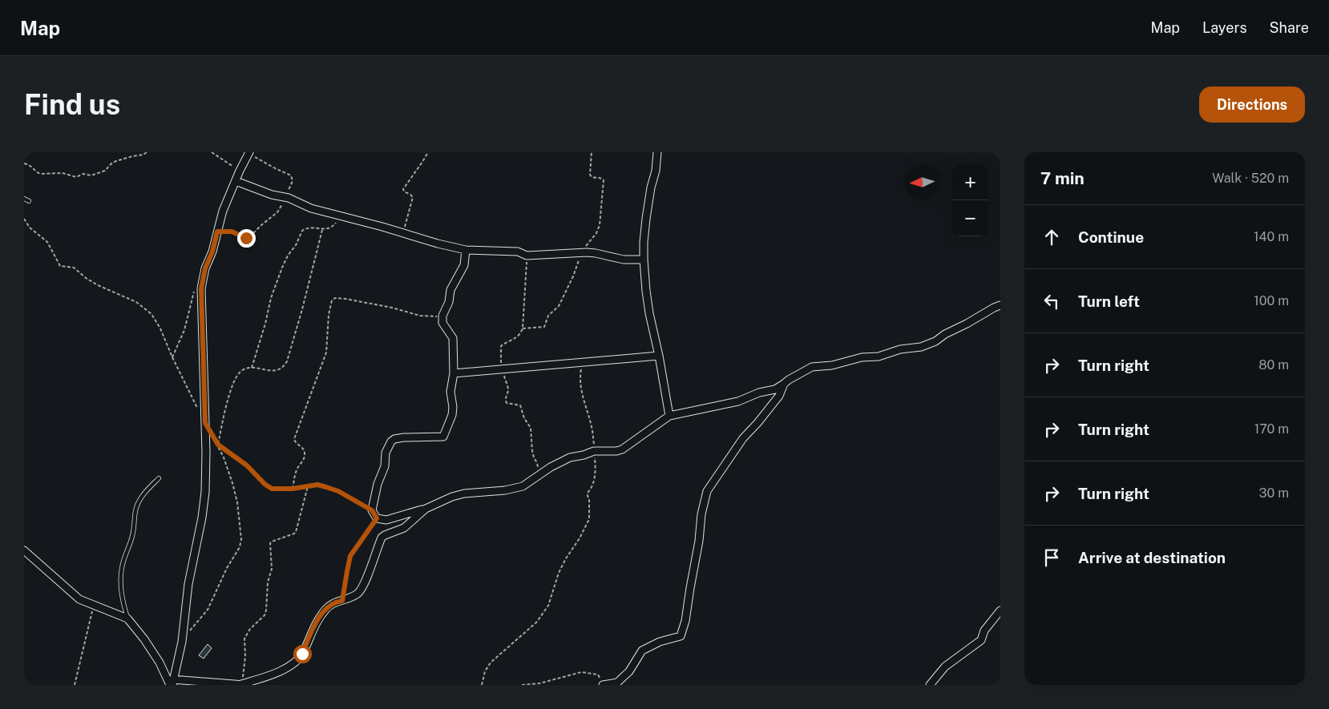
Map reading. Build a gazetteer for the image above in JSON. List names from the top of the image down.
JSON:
{
  "north": "left",
  "page": {
    "header": "Map",
    "nav": ["Map", "Layers", "Share"],
    "buttons": "Directions",
    "title": "Find us",
    "heading": ["7 min", "Walk · 520 m"],
    "map_buttons": ["+", "−"],
    "list": [
      ["Continue", "140 m"],
      ["Turn left", "100 m"],
      ["Turn right", "80 m"],
      ["Turn right", "170 m"],
      ["Turn right", "30 m"],
      "Arrive at destination"
    ]
  }
}
